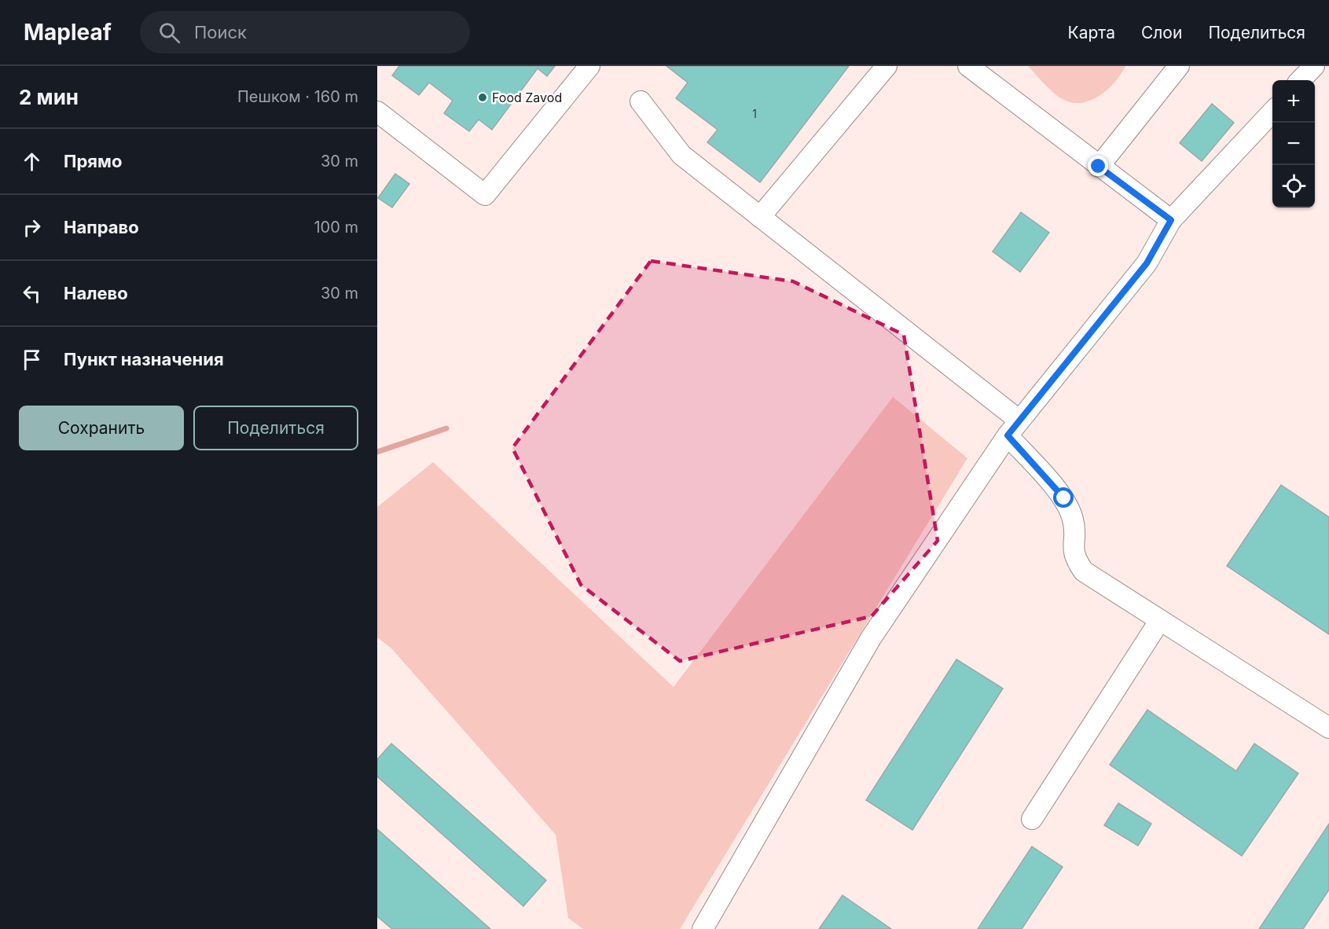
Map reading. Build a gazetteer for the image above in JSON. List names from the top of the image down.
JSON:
{
  "places": ["Food Zavod"],
  "house_numbers": ["1"],
  "page": {
    "header": "Mapleaf",
    "search": "Поиск",
    "nav": ["Карта", "Слои", "Поделиться"],
    "heading": ["2 мин", "Пешком · 160 m"],
    "map_buttons": ["+", "−"],
    "list": [
      ["Прямо", "30 m"],
      ["Направо", "100 m"],
      ["Налево", "30 m"],
      "Пункт назначения"
    ],
    "buttons": ["Сохранить", "Поделиться"]
  }
}
